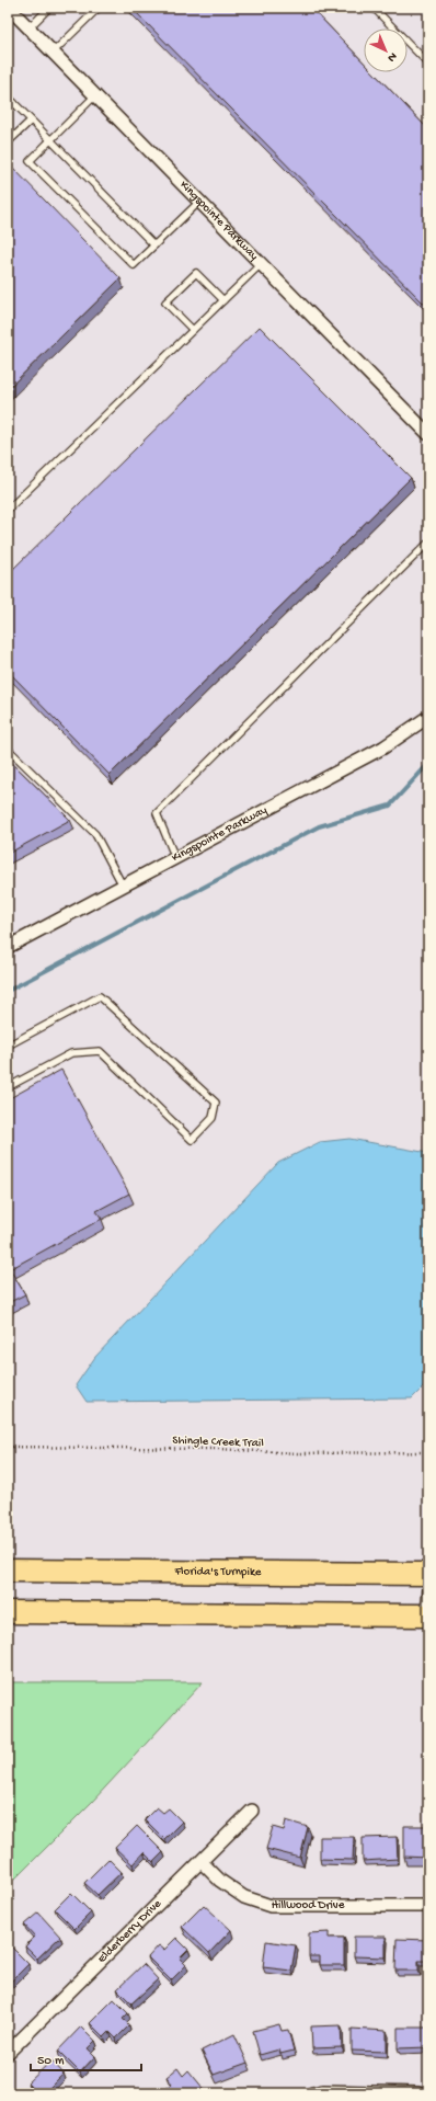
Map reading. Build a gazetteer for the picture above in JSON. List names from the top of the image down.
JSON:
{
  "streets": {
    "highway": ["Florida's Turnpike"],
    "street": ["Kingspointe Parkway", "Hillwood Drive", "Elderberry Drive"],
    "path": ["Shingle Creek Trail"]
  },
  "crossings": [
    ["Hillwood Drive", "Elderberry Drive"]
  ],
  "scale_bar": "50 m",
  "north": "bottom right"
}
